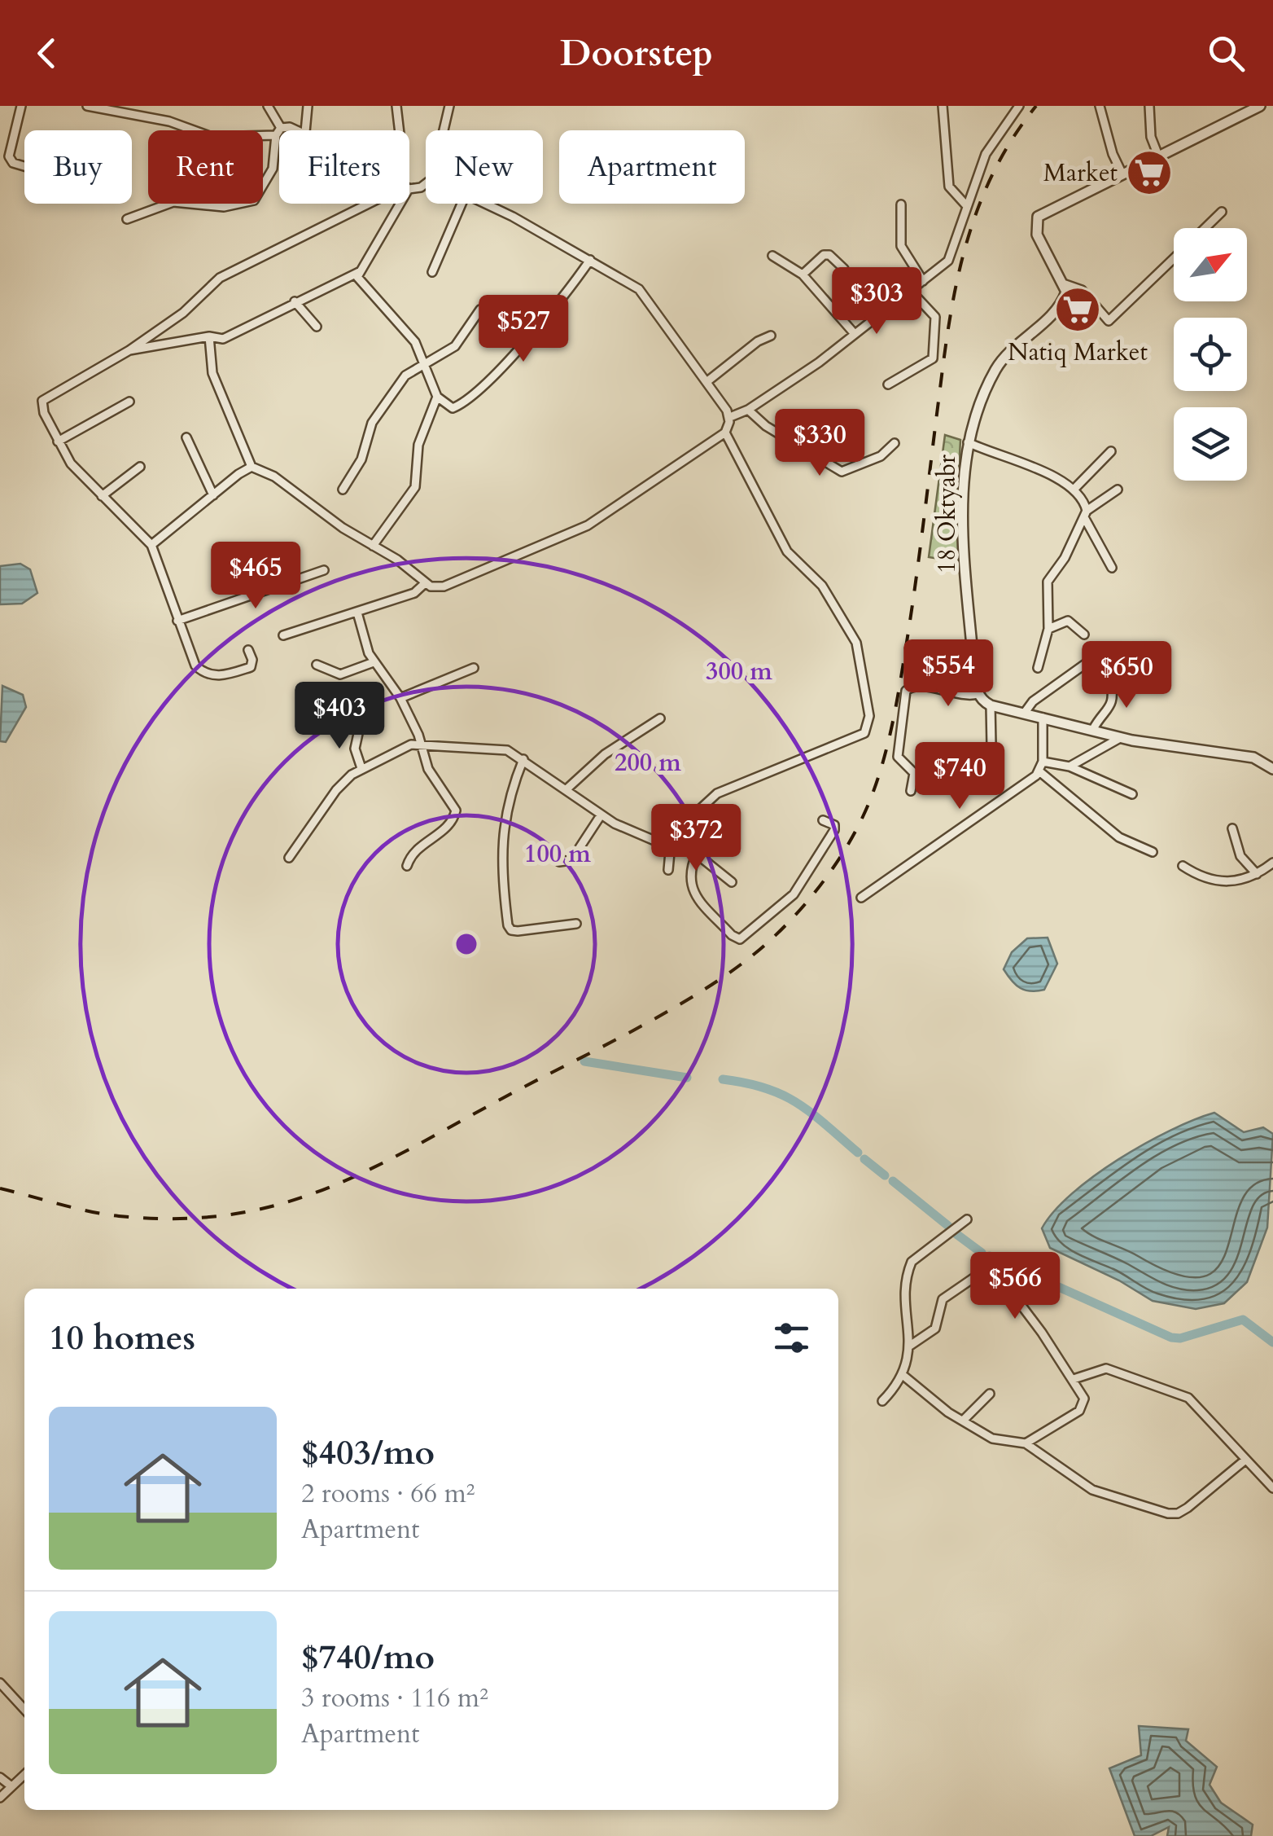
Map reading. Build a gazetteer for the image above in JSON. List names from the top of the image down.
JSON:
{
  "streets": {
    "street": ["18 Oktyabr"]
  },
  "places": {
    "supermarket": ["Market", "Natiq Market"]
  },
  "north": "top right",
  "page": {
    "header": "Doorstep",
    "chip": [
      "Buy",
      "Rent",
      "Filters",
      "New",
      "Apartment"
    ],
    "price": [
      "$303",
      "$527",
      "$330",
      "$465",
      "$554",
      "$650",
      "$403",
      "$740",
      "$372",
      "$566"
    ],
    "heading": "10 homes",
    "list": [
      {
        "name": "$403/mo",
        "note": "2 rooms · 66 m² · Apartment"
      },
      {
        "name": "$740/mo",
        "note": "3 rooms · 116 m² · Apartment"
      }
    ]
  },
  "rings": ["300 m", "200 m", "100 m"]
}
